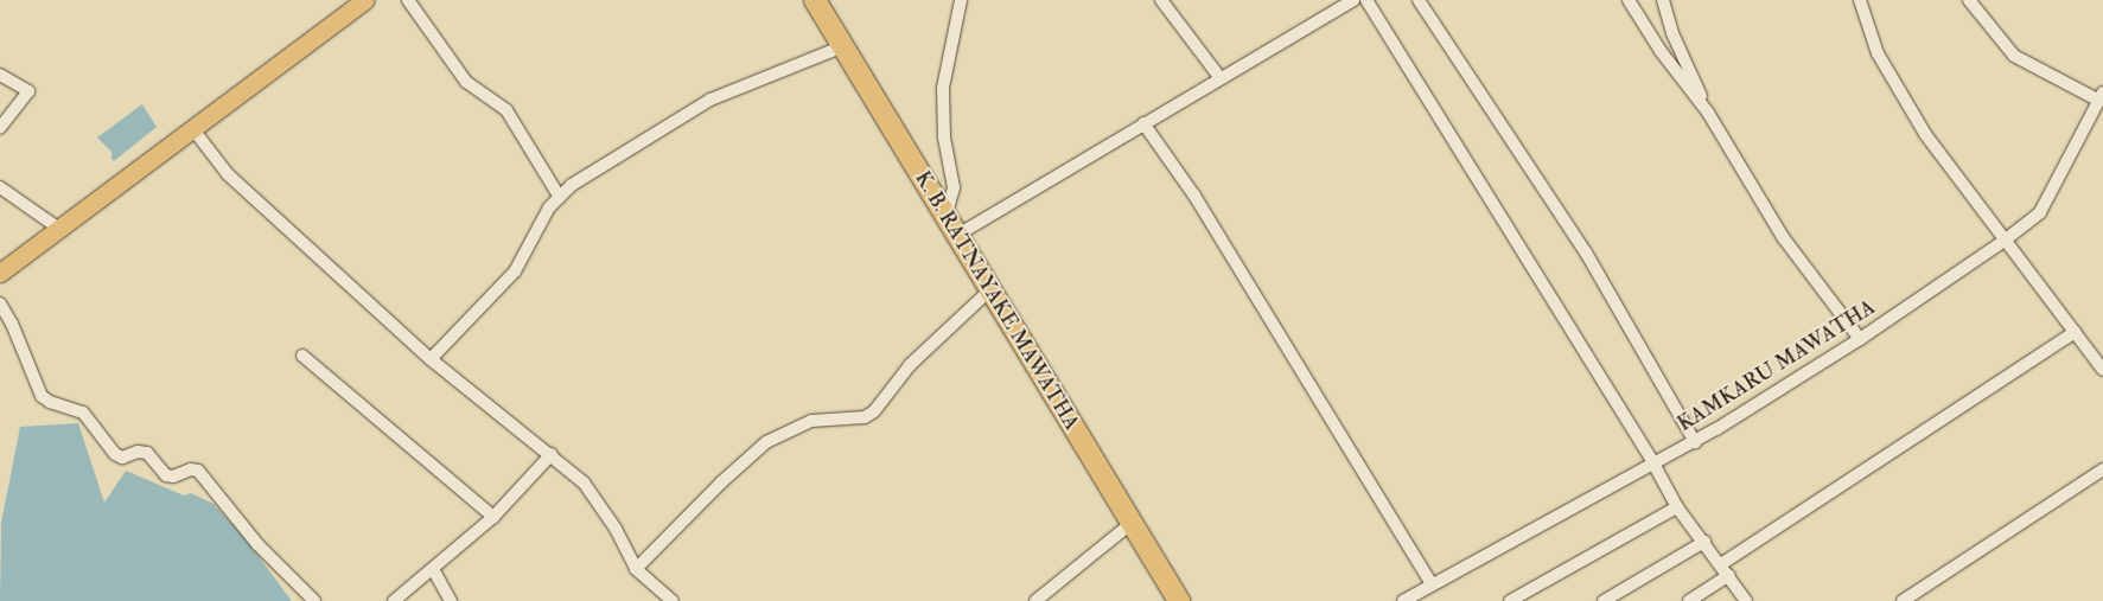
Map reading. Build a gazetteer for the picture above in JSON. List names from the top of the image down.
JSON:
{
  "streets": {
    "highway": ["K. B. RATNAYAKE MAWATHA"],
    "street": ["KAMKARU MAWATHA"]
  }
}
